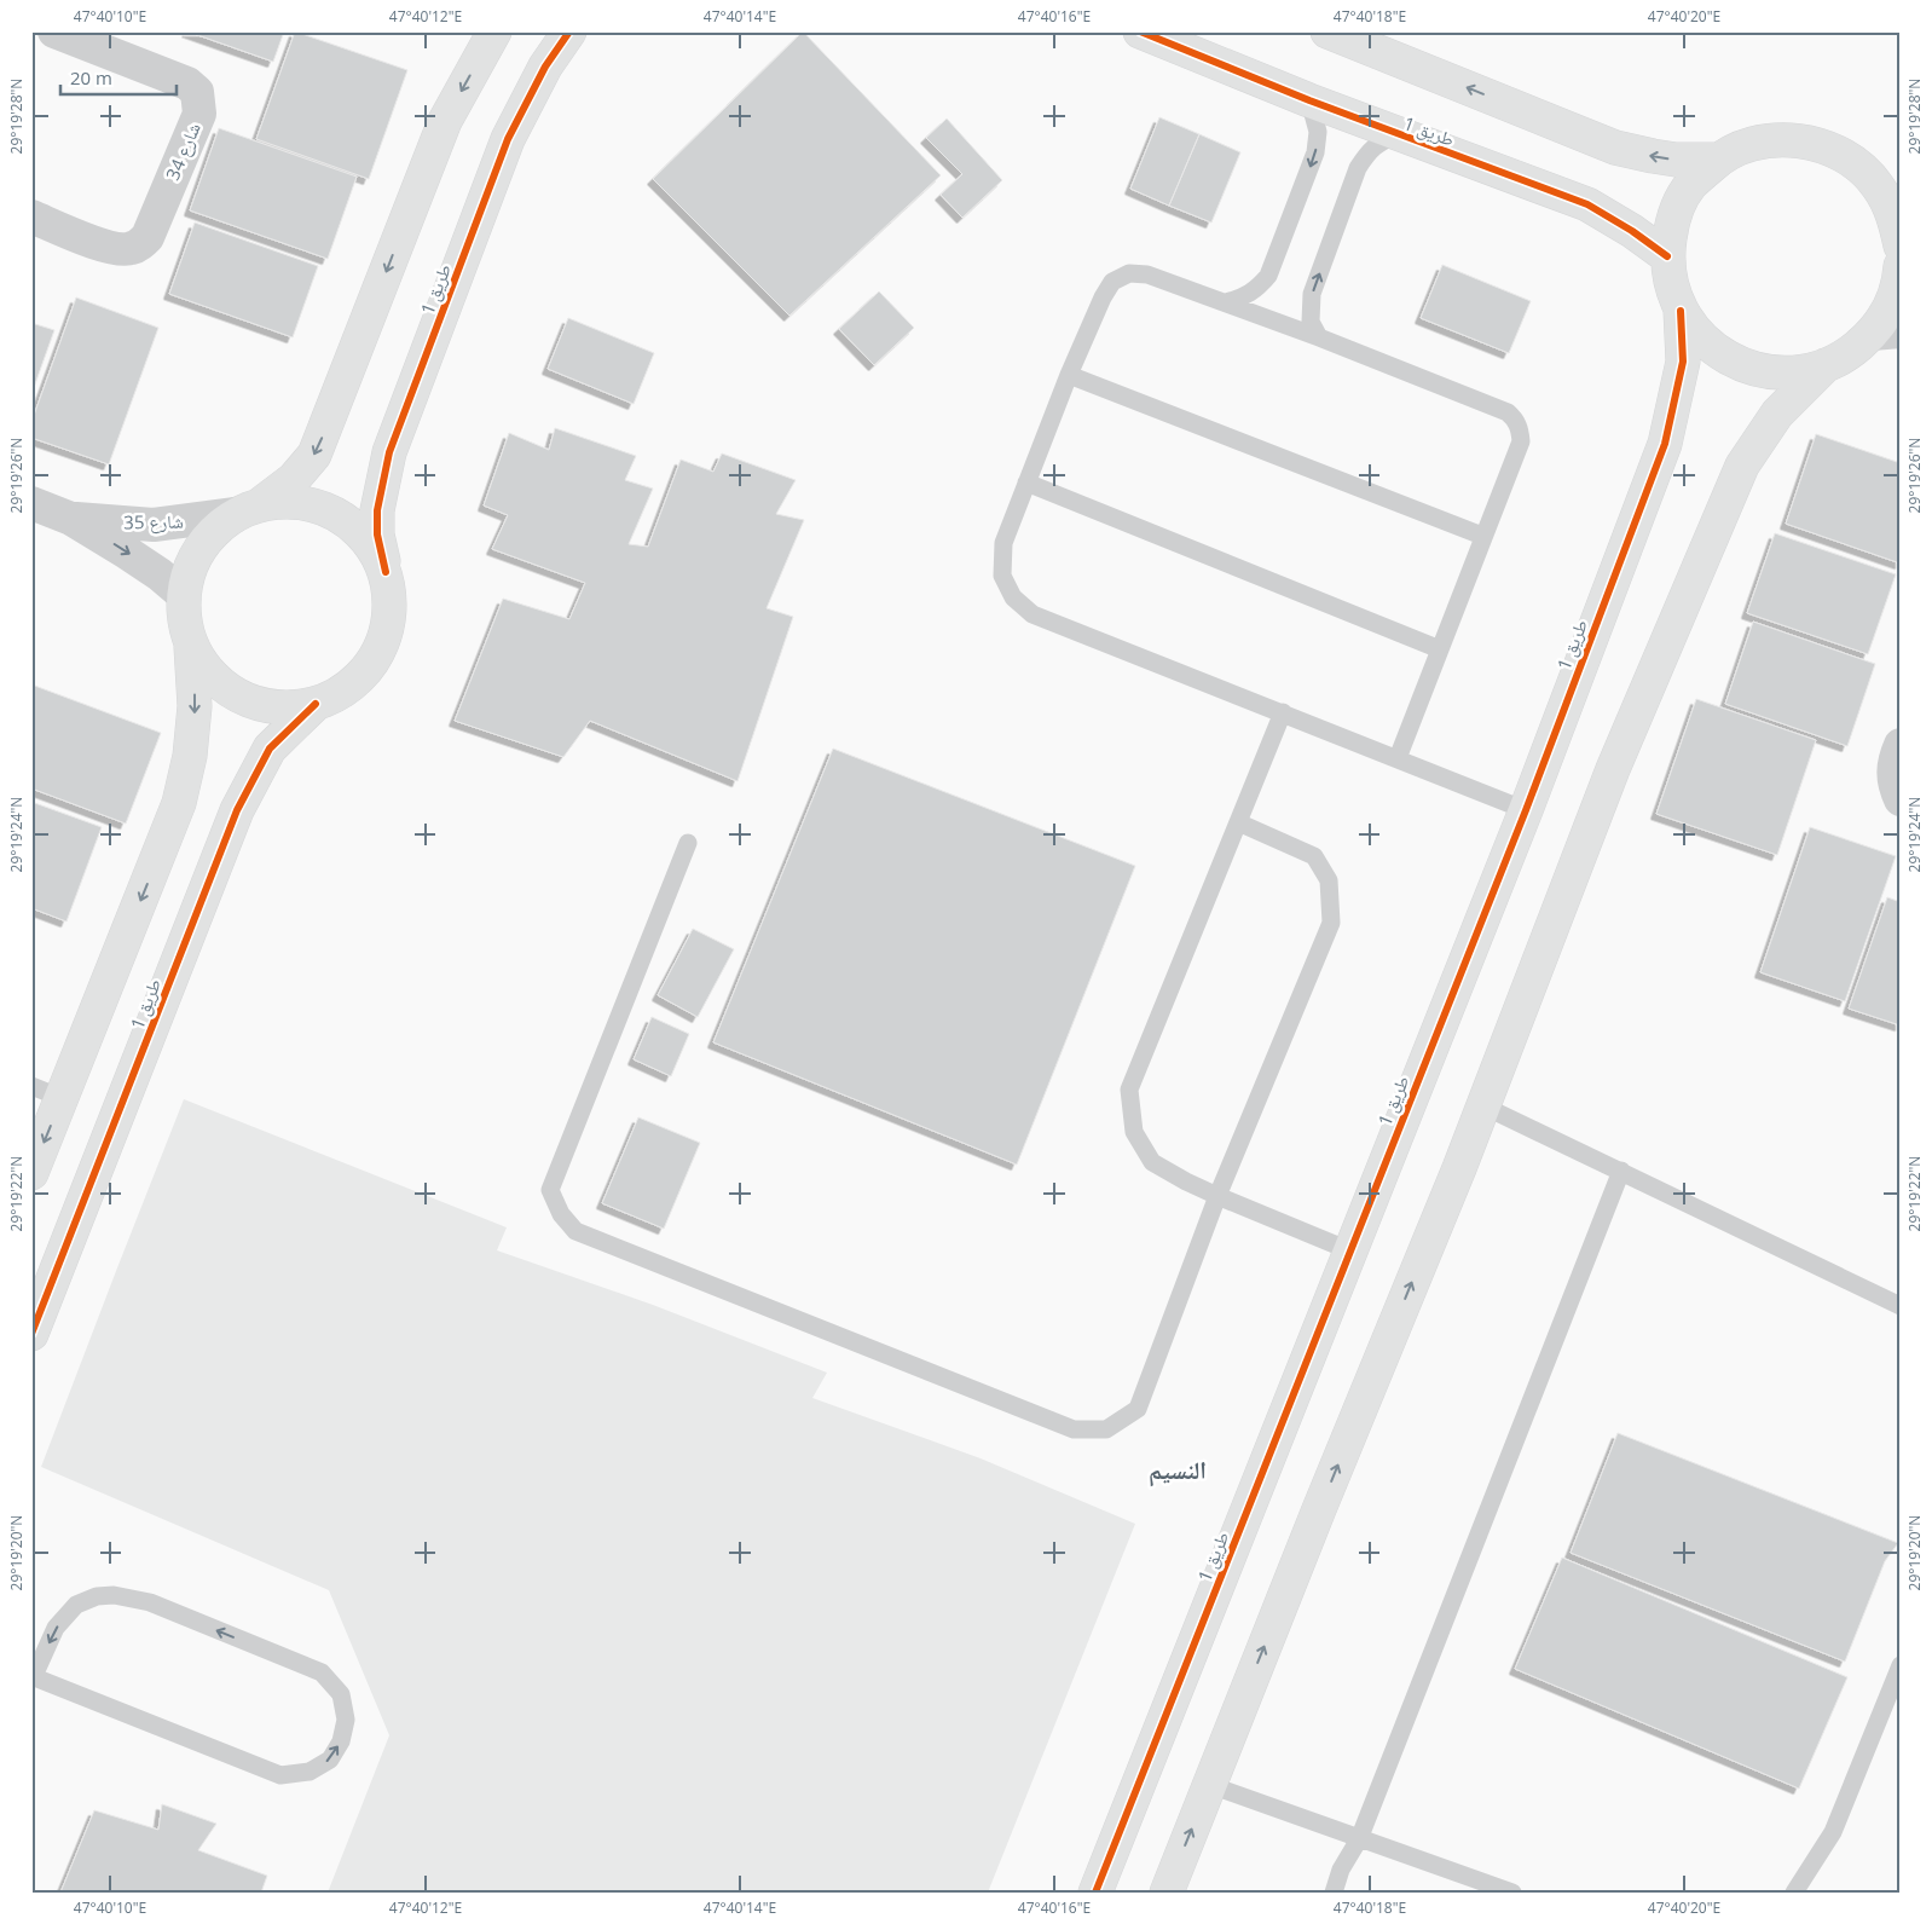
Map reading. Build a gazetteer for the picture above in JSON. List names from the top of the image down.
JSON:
{
  "streets": {
    "street": ["طريق 1", "شارع 34", "شارع 35"]
  },
  "crossings": [
    ["طريق 1", "شارع 35"]
  ],
  "one_way": ["شارع 35"],
  "districts": ["النسيم"],
  "scale_bar": "20 m",
  "coordinates": [
    "47°40'10\"E",
    "47°40'12\"E",
    "47°40'14\"E",
    "47°40'16\"E",
    "47°40'18\"E",
    "47°40'20\"E",
    "29°19'28\"N",
    "29°19'26\"N",
    "29°19'24\"N",
    "29°19'22\"N",
    "29°19'20\"N"
  ]
}
